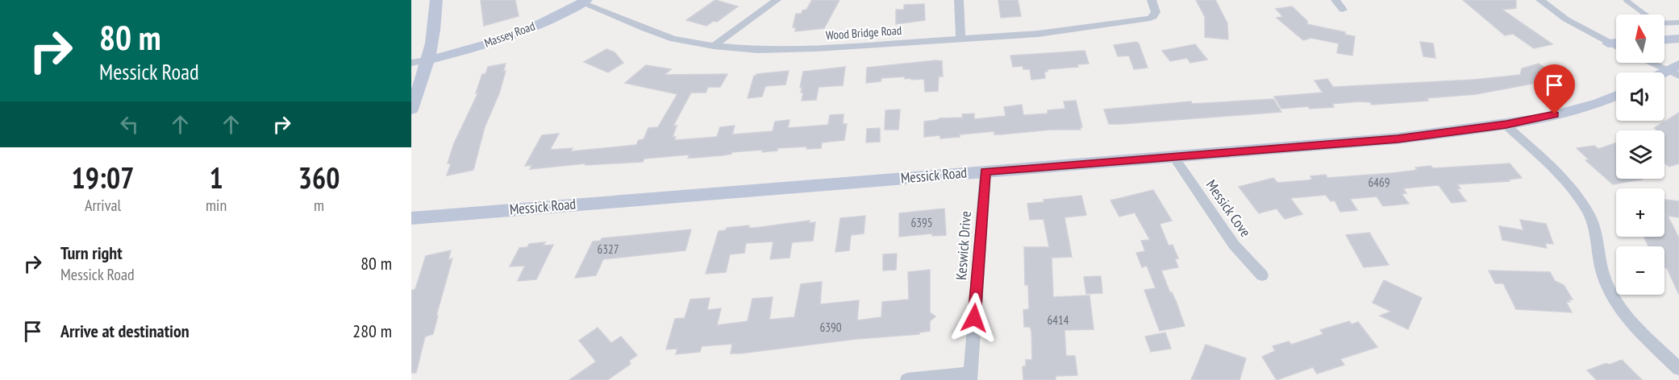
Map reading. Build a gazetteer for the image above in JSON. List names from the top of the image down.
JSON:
{
  "streets": {
    "street": [
      "Wood Bridge Road",
      "Massey Road",
      "Messick Road",
      "Messick Cove",
      "Keswick Drive"
    ]
  },
  "crossings": [
    ["Wood Bridge Road", "Massey Road"],
    ["Messick Road", "Messick Cove"],
    ["Messick Road", "Keswick Drive"]
  ],
  "house_numbers": [
    "6469",
    "6395",
    "6327",
    "6414",
    "6390"
  ],
  "north": "top",
  "page": {
    "turn": ["80 m", "Messick Road"],
    "map_buttons": ["+", "−"],
    "eta": [
      "19:07",
      "Arrival",
      "1",
      "min",
      "360",
      "m"
    ],
    "list": [
      {
        "name": "Turn right",
        "note": "Messick Road",
        "value": "80 m"
      },
      {
        "name": "Arrive at destination",
        "value": "280 m"
      }
    ]
  }
}
